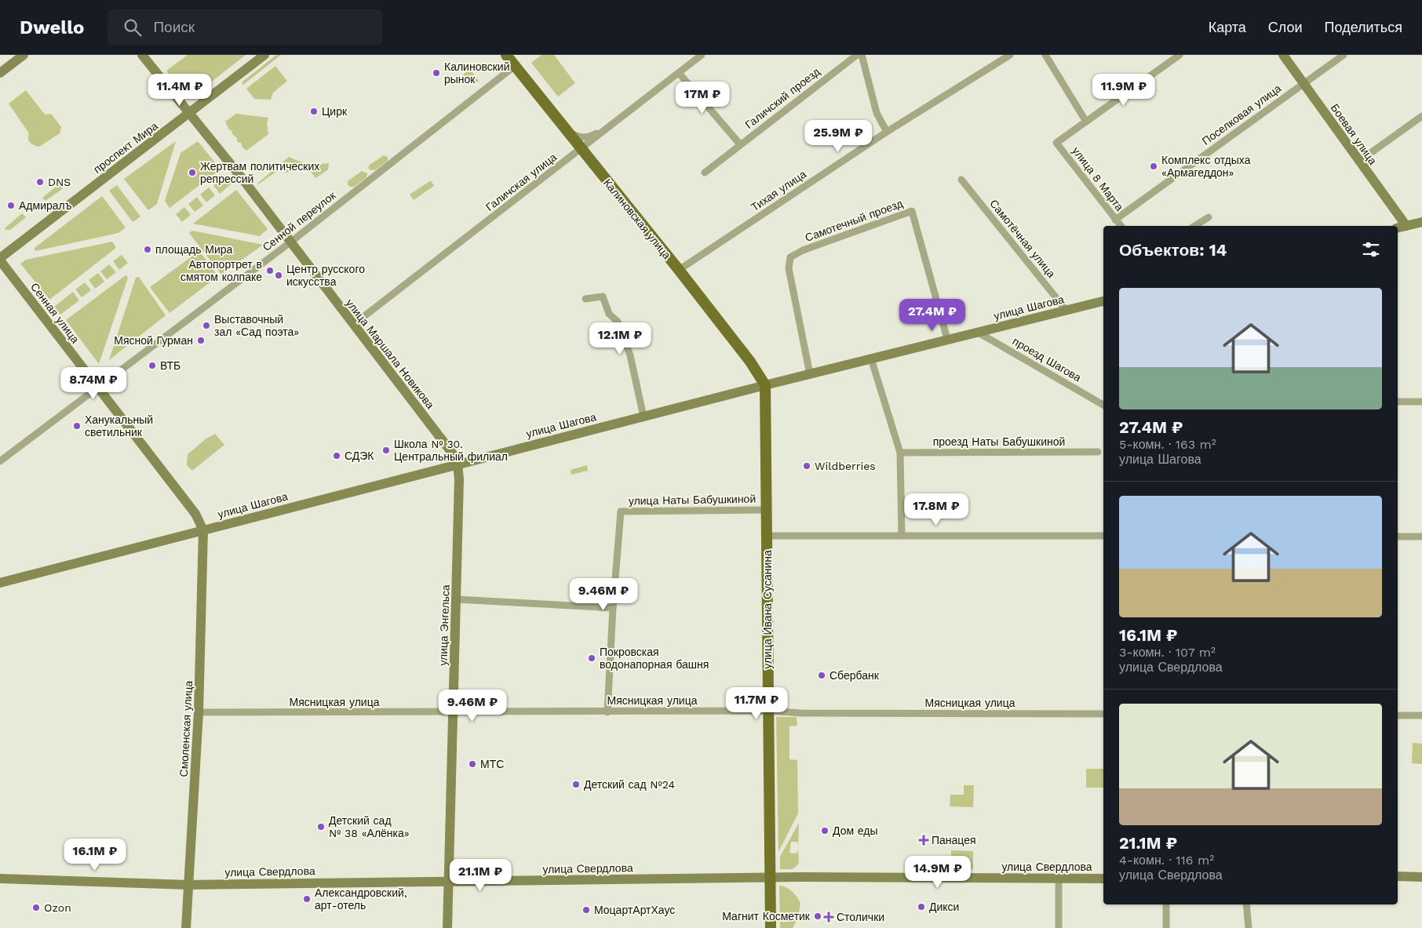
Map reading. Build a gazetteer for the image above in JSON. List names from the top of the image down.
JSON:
{
  "streets": {
    "main road": [
      "Боевая улица",
      "проспект Мира",
      "Калиновская улица",
      "улица Шагова",
      "Сенная улица",
      "улица Маршала Новикова",
      "улица Ивана Сусанина",
      "улица Энгельса",
      "Смоленская улица",
      "улица Свердлова"
    ],
    "street": [
      "Галичский проезд",
      "Поселковая улица",
      "улица 8 Марта",
      "Галичская улица",
      "Тихая улица",
      "Самотечный проезд",
      "Сенной переулок",
      "Самотёчная улица",
      "проезд Шагова",
      "проезд Наты Бабушкиной",
      "улица Наты Бабушкиной",
      "Мясницкая улица"
    ]
  },
  "crossings": [
    ["Галичский проезд", "Галичская улица"],
    ["Поселковая улица", "Боевая улица"],
    ["Поселковая улица", "улица 8 Марта"],
    ["проспект Мира", "Сенная улица"],
    ["проспект Мира", "улица Маршала Новикова"],
    ["Галичская улица", "Калиновская улица"],
    ["Галичская улица", "улица Маршала Новикова"],
    ["Тихая улица", "Калиновская улица"],
    ["Калиновская улица", "Сенной переулок"],
    ["Калиновская улица", "улица Шагова"],
    ["Калиновская улица", "улица Ивана Сусанина"],
    ["Самотечный проезд", "улица Шагова"],
    ["Сенной переулок", "Сенная улица"],
    ["Сенной переулок", "улица Маршала Новикова"],
    ["Самотёчная улица", "улица Шагова"],
    ["улица Шагова", "Сенная улица"],
    ["улица Шагова", "улица Маршала Новикова"],
    ["улица Шагова", "проезд Шагова"],
    ["улица Шагова", "улица Ивана Сусанина"],
    ["улица Шагова", "улица Энгельса"],
    ["улица Шагова", "Смоленская улица"],
    ["Сенная улица", "Смоленская улица"],
    ["улица Маршала Новикова", "улица Энгельса"],
    ["улица Наты Бабушкиной", "улица Ивана Сусанина"],
    ["улица Наты Бабушкиной", "Мясницкая улица"],
    ["улица Ивана Сусанина", "Мясницкая улица"],
    ["улица Ивана Сусанина", "улица Свердлова"],
    ["улица Энгельса", "Мясницкая улица"],
    ["улица Энгельса", "улица Свердлова"],
    ["Мясницкая улица", "Смоленская улица"],
    ["Смоленская улица", "улица Свердлова"]
  ],
  "places": {
    "other": [
      "Калиновский рынок",
      "Цирк",
      "Комплекс отдыха «Армагеддон»",
      "Жертвам политических репрессий",
      "DNS",
      "Адмиралъ",
      "площадь Мира",
      "Автопортрет в смятом колпаке",
      "Центр русского искусства",
      "Выставочный зал «Сад поэта»",
      "Мясной Гурман",
      "ВТБ",
      "Ханукальный светильник",
      "Школа № 30. Центральный филиал",
      "СДЭК",
      "Wildberries",
      "Покровская водонапорная башня",
      "Сбербанк",
      "МТС",
      "Детский сад №24",
      "Детский сад № 38 «Алёнка»",
      "Дом еды",
      "Александровский, арт-отель",
      "Дикси",
      "Ozon",
      "МоцартАртХаус",
      "Магнит Косметик"
    ],
    "health": ["Панацея", "Столички"]
  },
  "page": {
    "header": "Dwello",
    "search": "Поиск",
    "nav": ["Карта", "Слои", "Поделиться"],
    "price": [
      "11.4M ₽",
      "11.9M ₽",
      "17M ₽",
      "25.9M ₽",
      "27.4M ₽",
      "12.1M ₽",
      "8.74M ₽",
      "17.8M ₽",
      "9.46M ₽",
      "11.7M ₽",
      "9.46M ₽",
      "16.1M ₽",
      "14.9M ₽",
      "21.1M ₽"
    ],
    "heading": "Объектов: 14",
    "list": [
      {
        "name": "27.4M ₽",
        "note": "5-комн. · 163 m² · улица Шагова"
      },
      {
        "name": "16.1M ₽",
        "note": "3-комн. · 107 m² · улица Свердлова"
      },
      {
        "name": "21.1M ₽",
        "note": "4-комн. · 116 m² · улица Свердлова"
      }
    ]
  }
}
